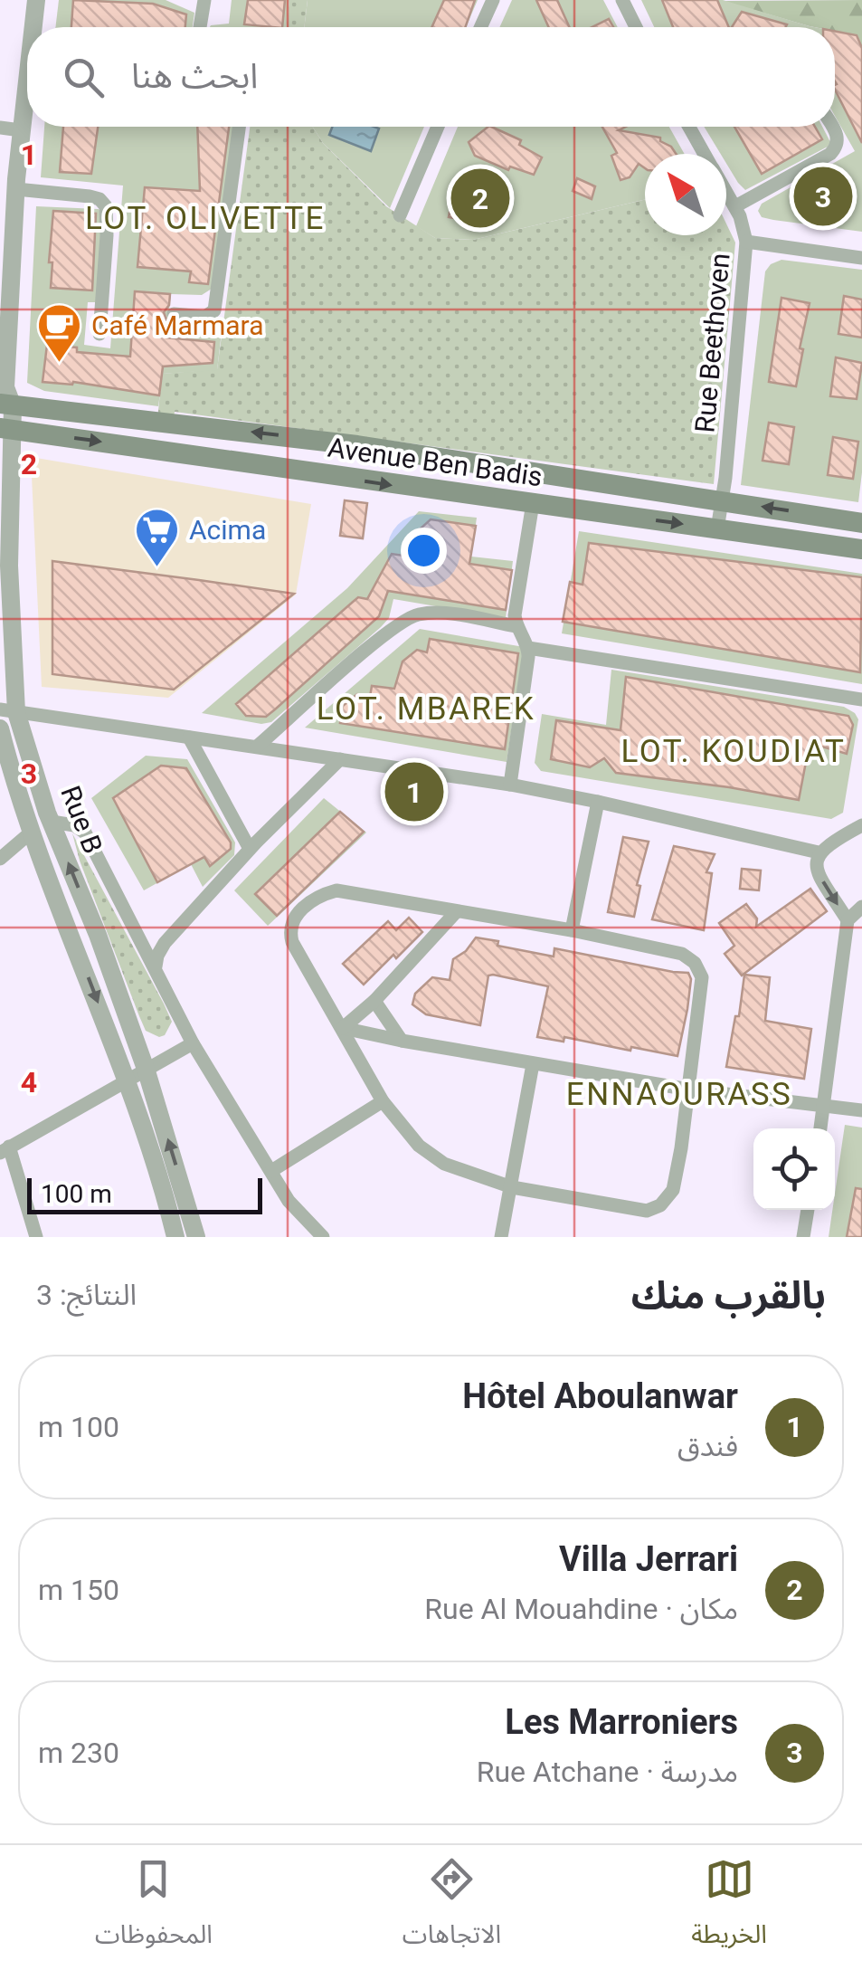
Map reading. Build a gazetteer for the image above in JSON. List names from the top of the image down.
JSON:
{
  "streets": {
    "main road": ["Avenue Ben Badis"],
    "street": ["Rue Beethoven", "Rue B"]
  },
  "crossings": [
    ["Rue Beethoven", "Avenue Ben Badis"],
    ["Avenue Ben Badis", "Rue B"]
  ],
  "districts": [
    "LOT. OLIVETTE",
    "LOT. MBAREK",
    "LOT. KOUDIAT",
    "ENNAOURASS"
  ],
  "places": {
    "cafe": ["Café Marmara"],
    "supermarket": ["Acima"]
  },
  "scale_bar": "100 m",
  "north": "top left",
  "page": {
    "search": "ابحث هنا",
    "pins": ["3", "2", "1"],
    "scale": "100 m",
    "heading": ["بالقرب منك", "النتائج: 3"],
    "list": [
      {
        "mark": "1",
        "name": "Hôtel Aboulanwar",
        "note": "فندق",
        "value": "100 m"
      },
      {
        "mark": "2",
        "name": "Villa Jerrari",
        "note": "مكان · Rue Al Mouahdine",
        "value": "150 m"
      },
      {
        "mark": "3",
        "name": "Les Marroniers",
        "note": "مدرسة · Rue Atchane",
        "value": "230 m"
      }
    ],
    "nav": ["الخريطة", "الاتجاهات", "المحفوظات"]
  },
  "grid": {
    "rows": [
      "1",
      "2",
      "3",
      "4"
    ]
  }
}
